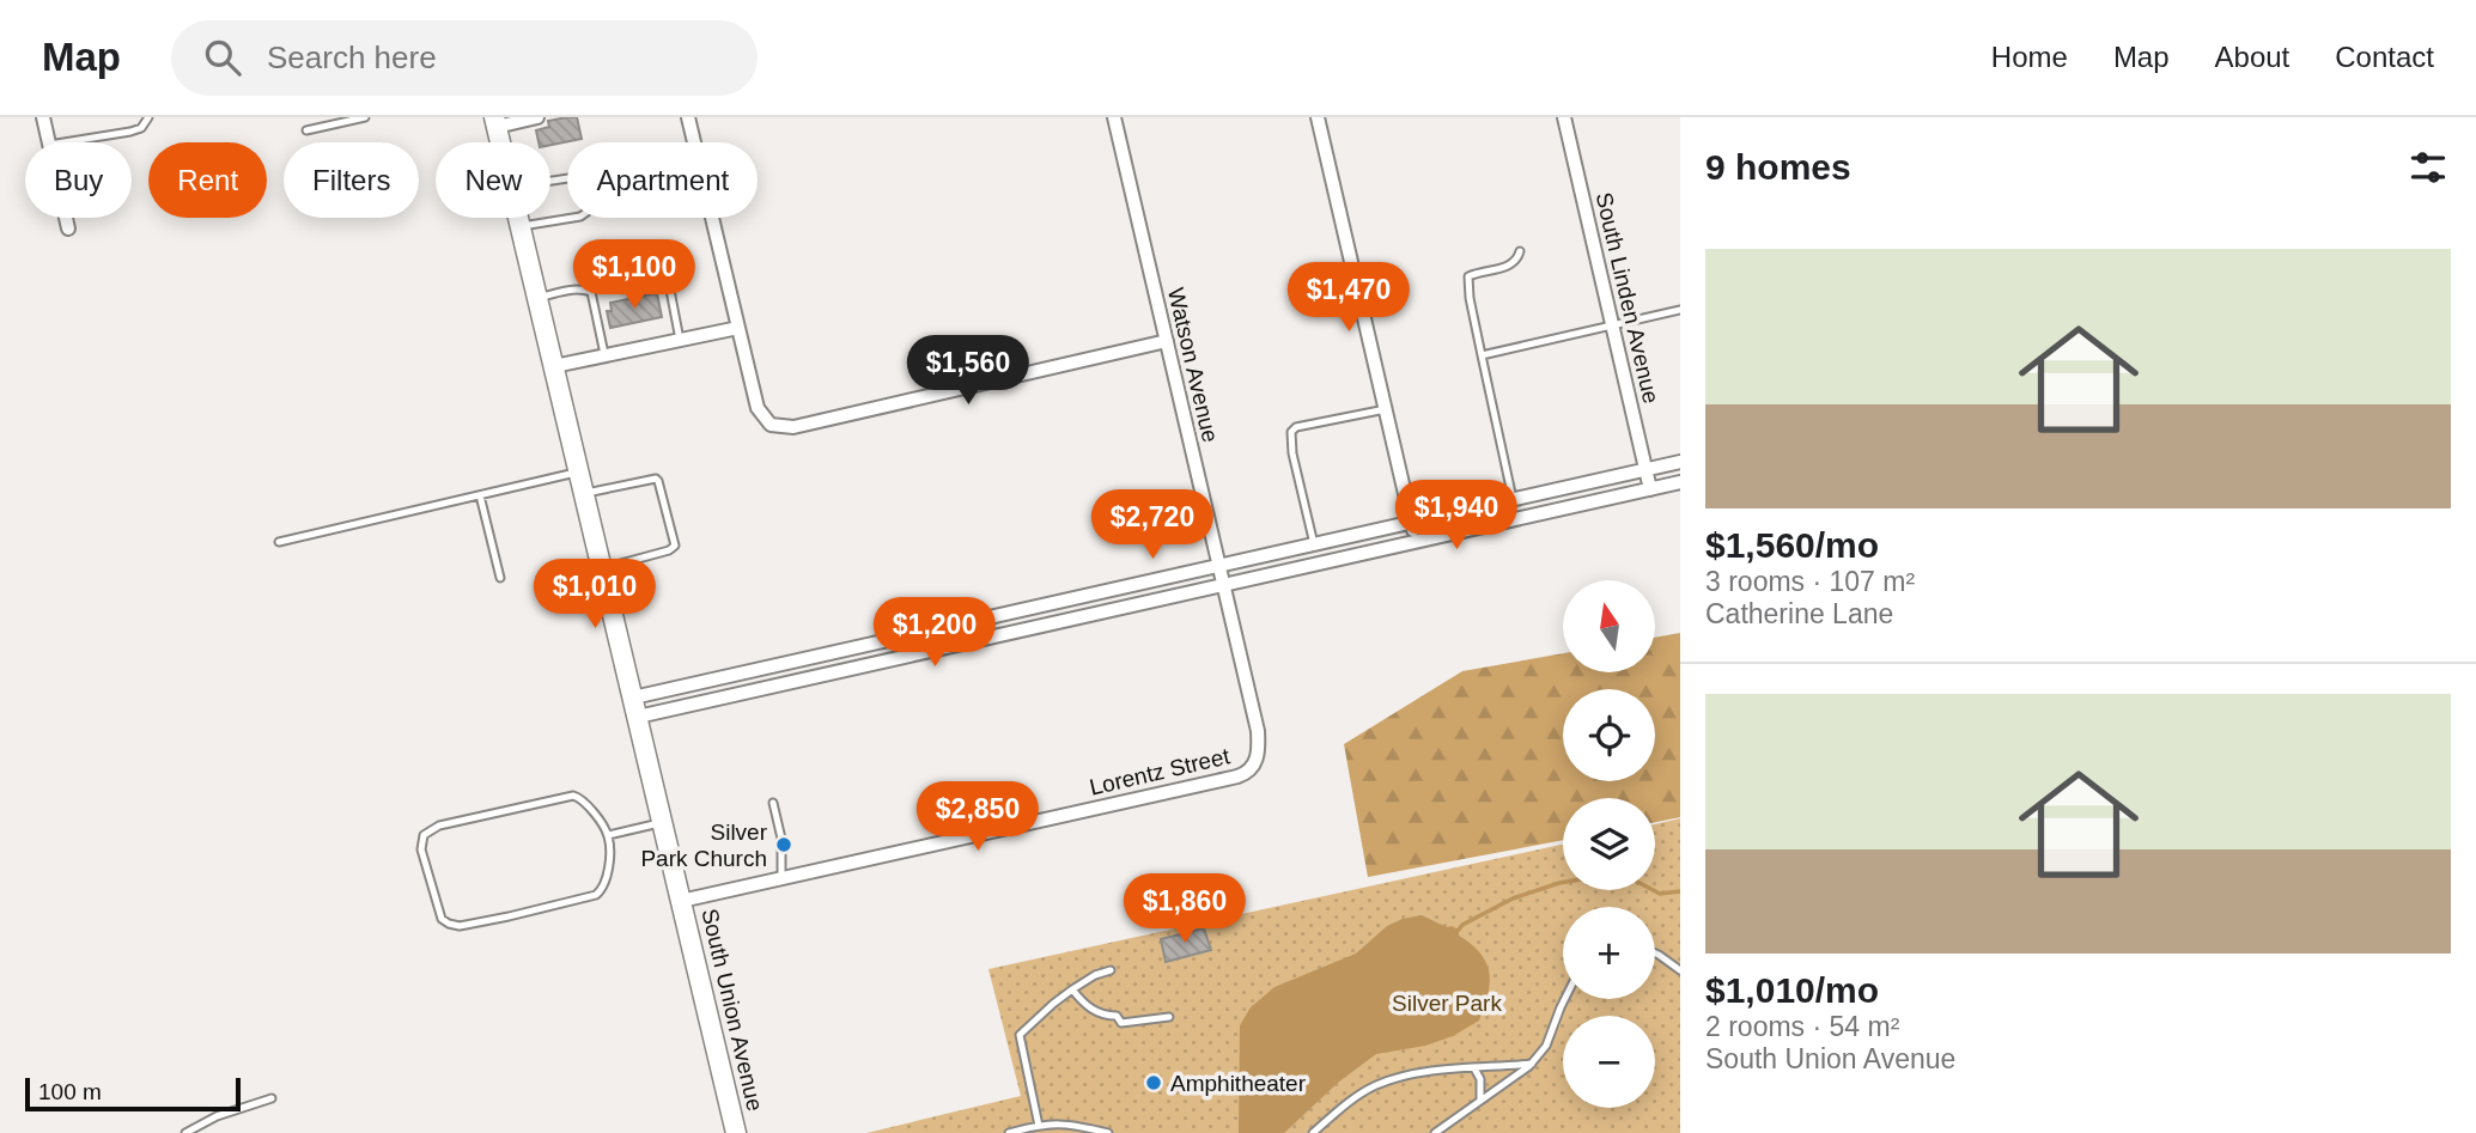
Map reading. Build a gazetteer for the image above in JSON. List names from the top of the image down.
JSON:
{
  "streets": {
    "main road": ["South Union Avenue"],
    "street": ["South Linden Avenue", "Watson Avenue", "Lorentz Street"]
  },
  "crossings": [
    ["Watson Avenue", "Lorentz Street"],
    ["Lorentz Street", "South Union Avenue"]
  ],
  "parks": ["Silver Park"],
  "places": ["Silver Park Church", "Amphitheater"],
  "scale_bar": "100 m",
  "north": "top",
  "page": {
    "header": "Map",
    "search": "Search here",
    "nav": [
      "Home",
      "Map",
      "About",
      "Contact"
    ],
    "heading": "9 homes",
    "chip": [
      "Buy",
      "Rent",
      "Filters",
      "New",
      "Apartment"
    ],
    "list": [
      {
        "name": "$1,560/mo",
        "note": "3 rooms · 107 m² · Catherine Lane"
      },
      {
        "name": "$1,010/mo",
        "note": "2 rooms · 54 m² · South Union Avenue"
      }
    ],
    "price": [
      "$1,100",
      "$1,470",
      "$1,560",
      "$1,940",
      "$2,720",
      "$1,010",
      "$1,200",
      "$2,850",
      "$1,860"
    ],
    "map_buttons": ["+", "−"],
    "scale": "100 m"
  }
}
